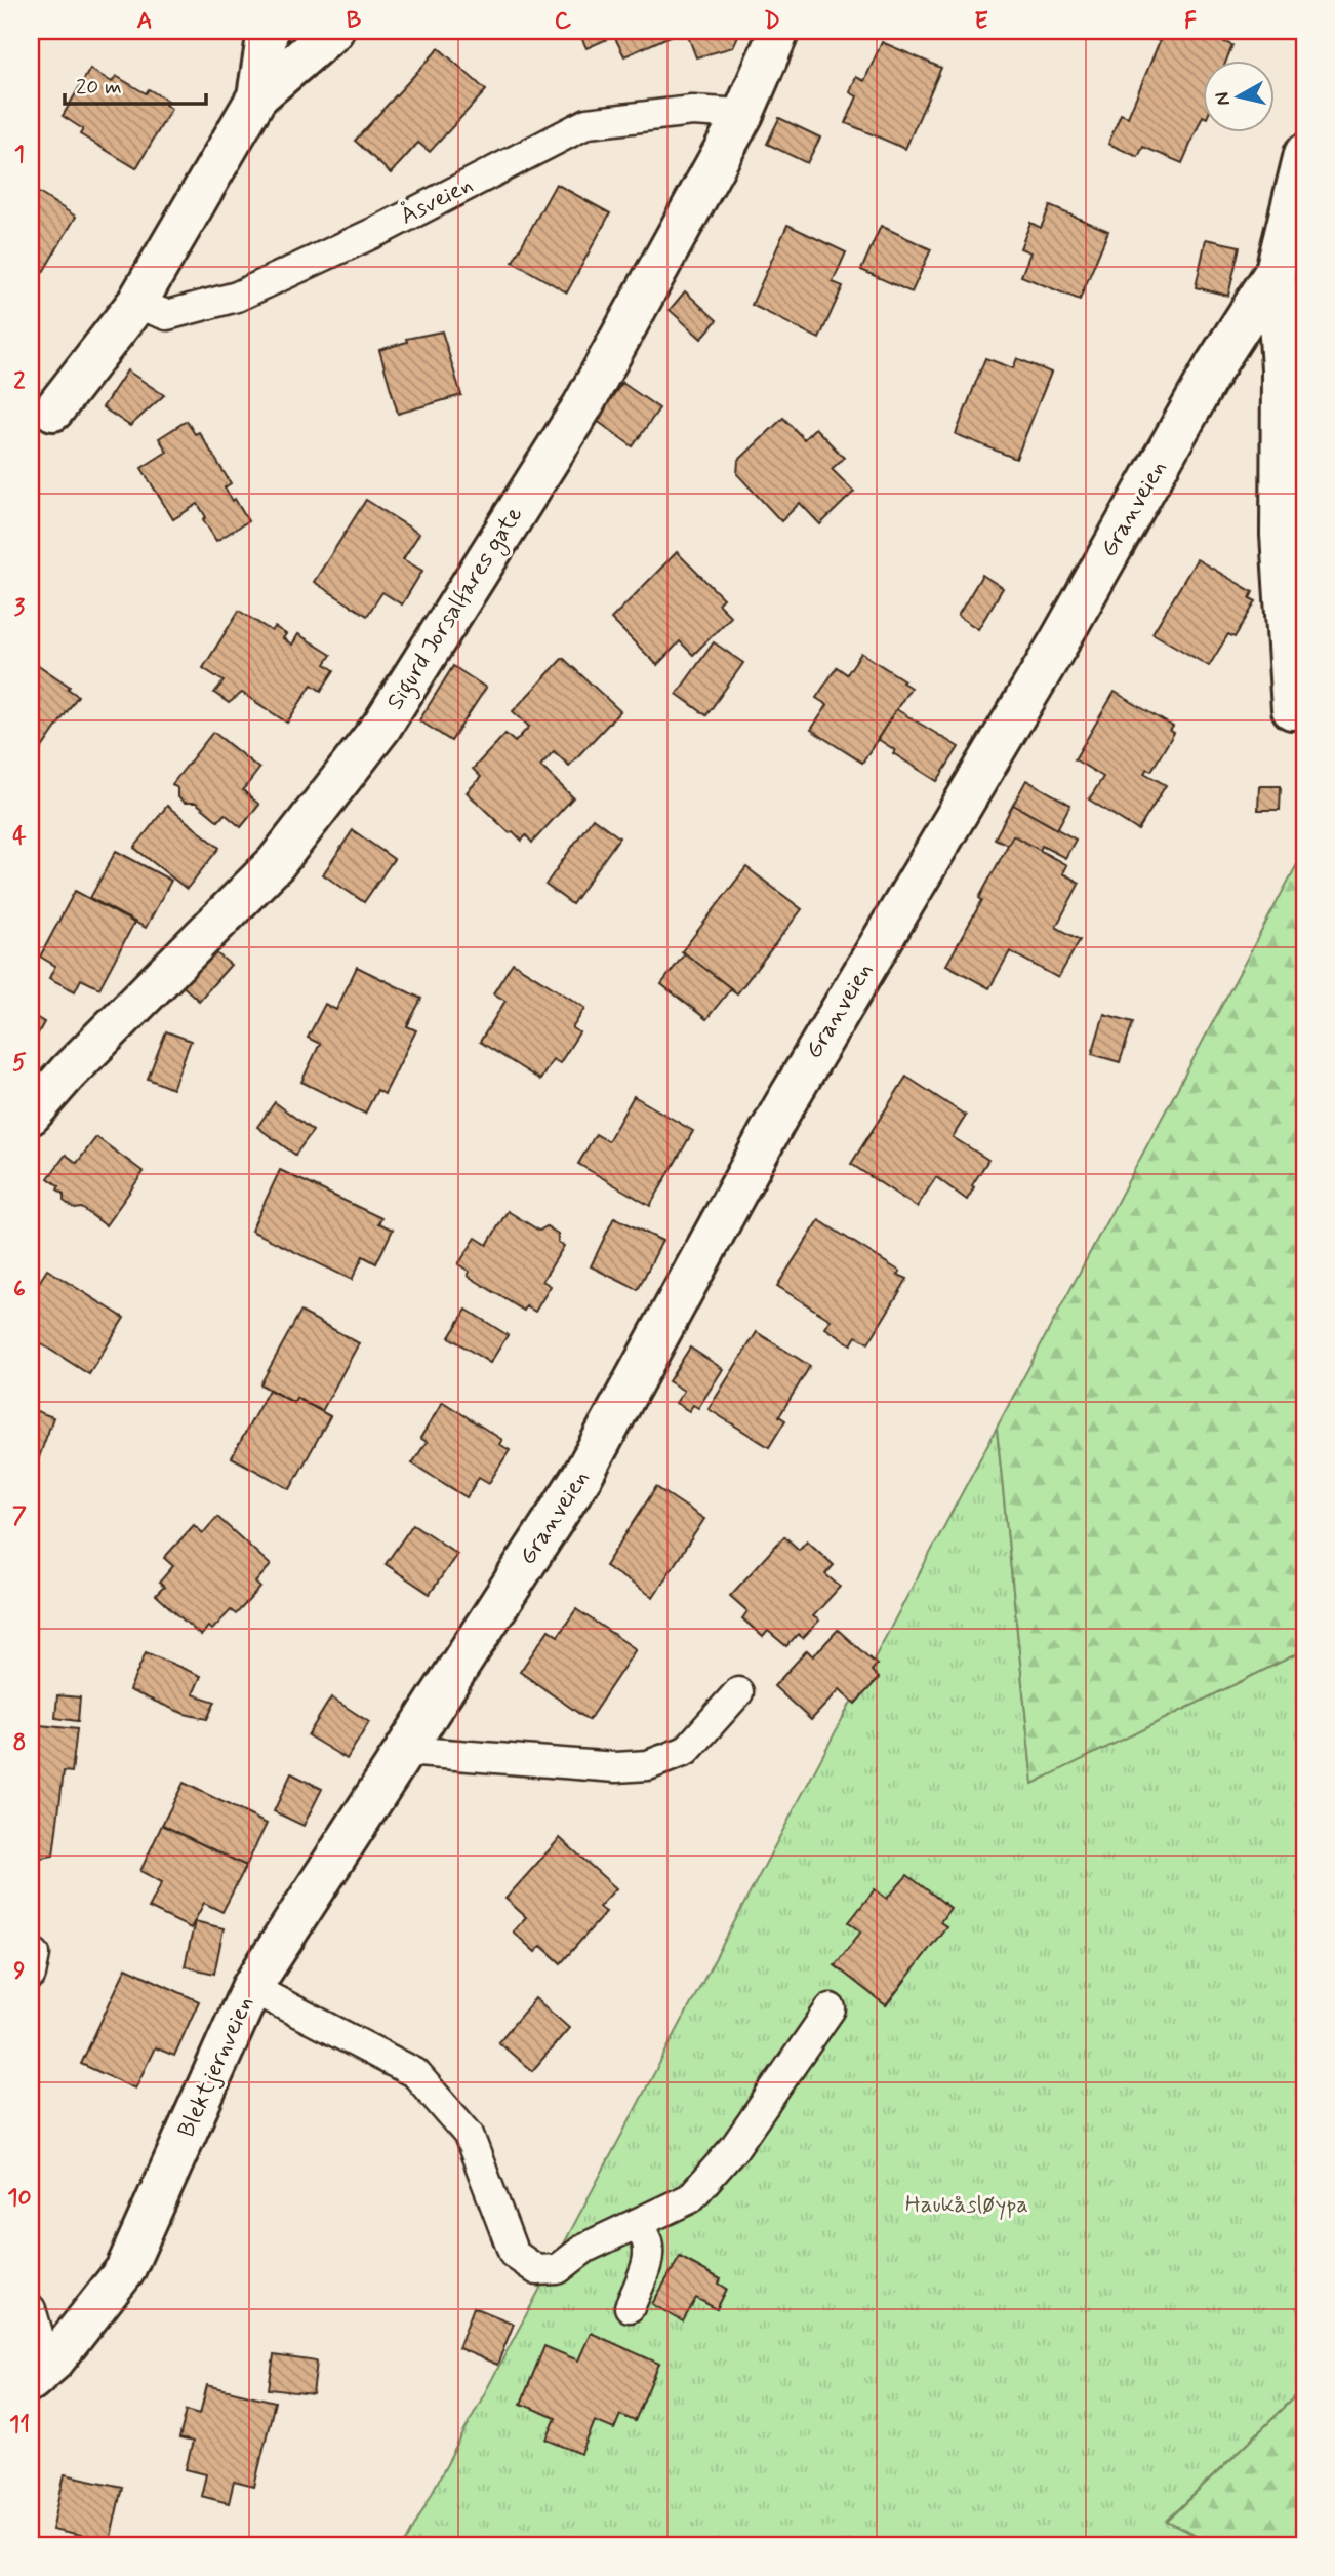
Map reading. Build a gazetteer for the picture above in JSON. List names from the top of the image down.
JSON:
{
  "streets": {
    "street": ["Granveien", "Sigurd Jorsalfares gate", "Blektjernveien"],
    "lane": ["Åsveien"]
  },
  "crossings": [
    ["Åsveien", "Sigurd Jorsalfares gate"],
    ["Granveien", "Blektjernveien"]
  ],
  "parks": ["Haukåsløypa"],
  "scale_bar": "20 m",
  "north": "left",
  "grid": {
    "columns": [
      "A",
      "B",
      "C",
      "D",
      "E",
      "F"
    ],
    "rows": [
      "1",
      "2",
      "3",
      "4",
      "5",
      "6",
      "7",
      "8",
      "9",
      "10",
      "11"
    ]
  }
}
